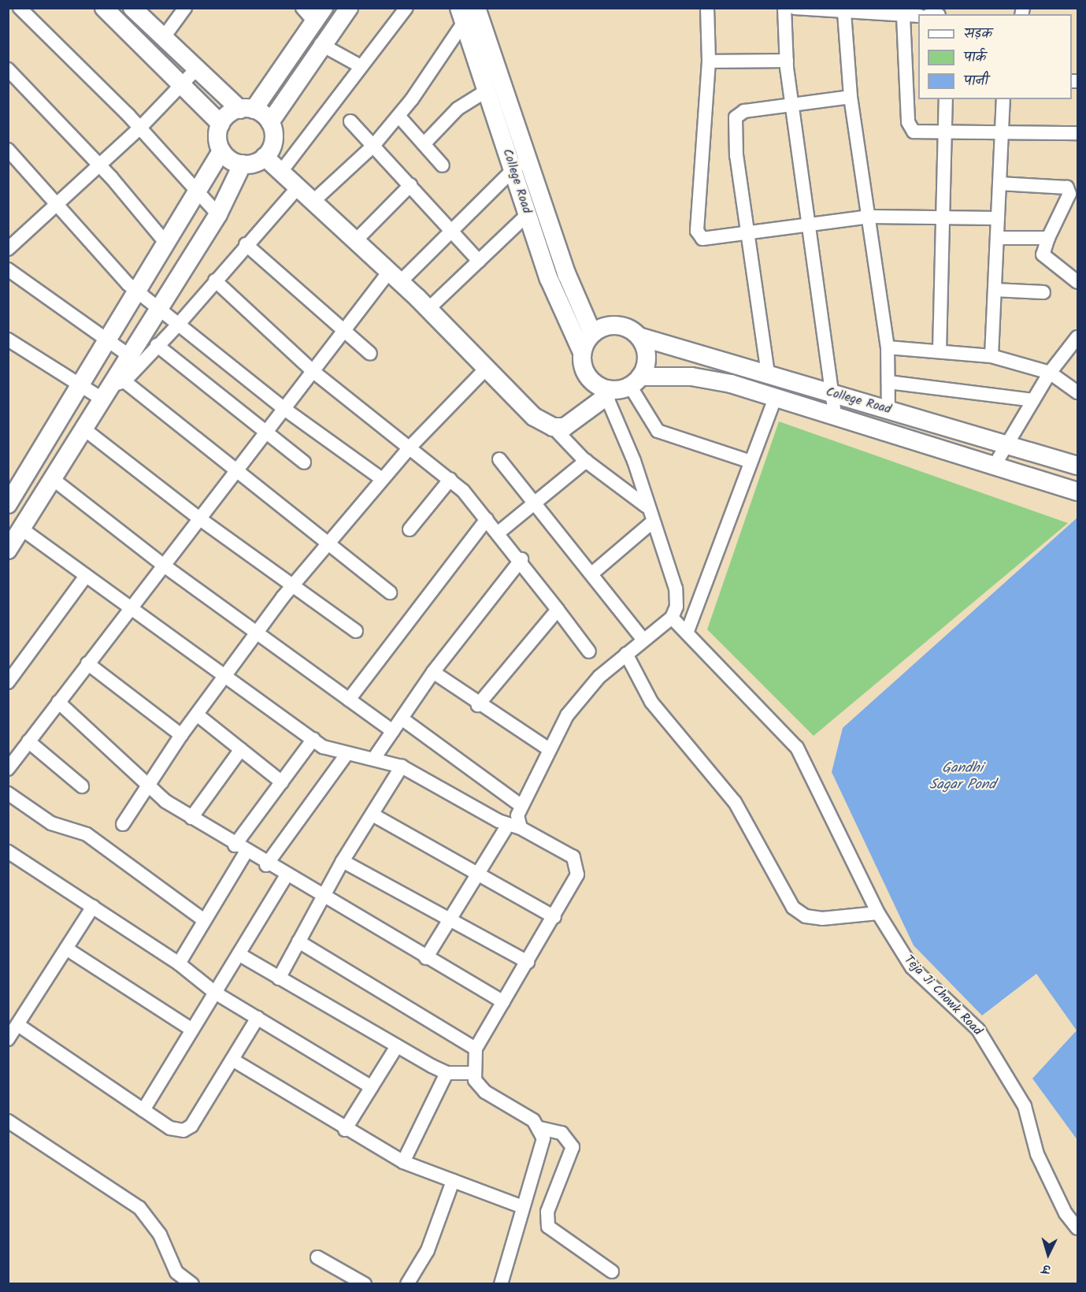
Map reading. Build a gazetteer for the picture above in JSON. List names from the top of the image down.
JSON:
{
  "streets": {
    "main road": ["College Road"],
    "street": ["Teja Ji Chowk Road"]
  },
  "water": ["Gandhi Sagar Pond"],
  "legend": ["सड़क", "पार्क", "पानी"],
  "north": "bottom"
}
